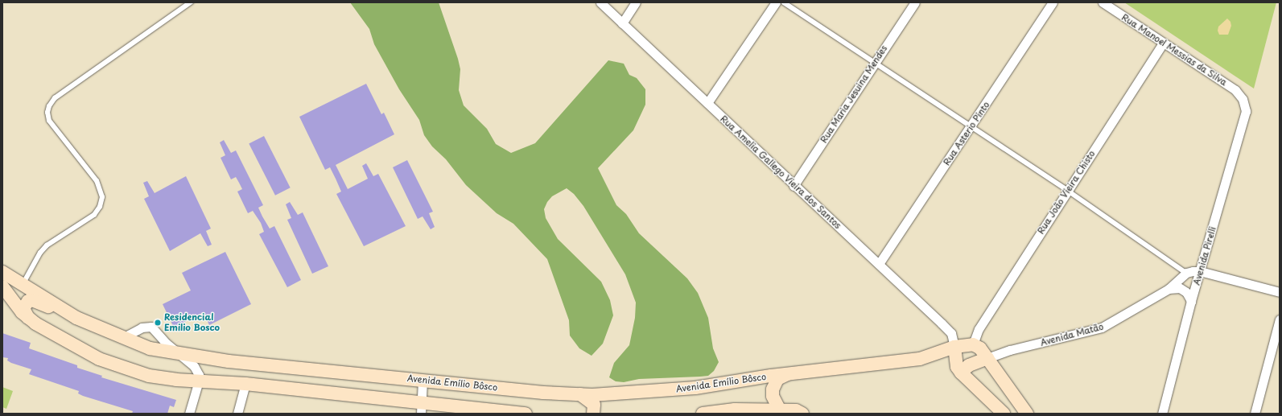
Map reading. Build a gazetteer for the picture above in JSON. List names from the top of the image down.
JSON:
{
  "streets": {
    "main road": ["Avenida Emílio Bôsco"],
    "street": [
      "Rua Manoel Messias da Silva",
      "Rua Maria Jesuina Mendes",
      "Rua Asterio Pinto",
      "Rua Amelia Gallego Vieira dos Santos",
      "Rua João Vieira Chisto",
      "Avenida Pirelli",
      "Avenida Matão"
    ]
  },
  "crossings": [
    ["Rua Manoel Messias da Silva", "Rua João Vieira Chisto"],
    ["Rua Manoel Messias da Silva", "Avenida Pirelli"],
    ["Rua Maria Jesuina Mendes", "Rua Amelia Gallego Vieira dos Santos"],
    ["Rua Asterio Pinto", "Rua Amelia Gallego Vieira dos Santos"],
    ["Rua Amelia Gallego Vieira dos Santos", "Avenida Emílio Bôsco"],
    ["Rua João Vieira Chisto", "Avenida Emílio Bôsco"]
  ],
  "places": ["Residencial Emilio Bosco"]
}
